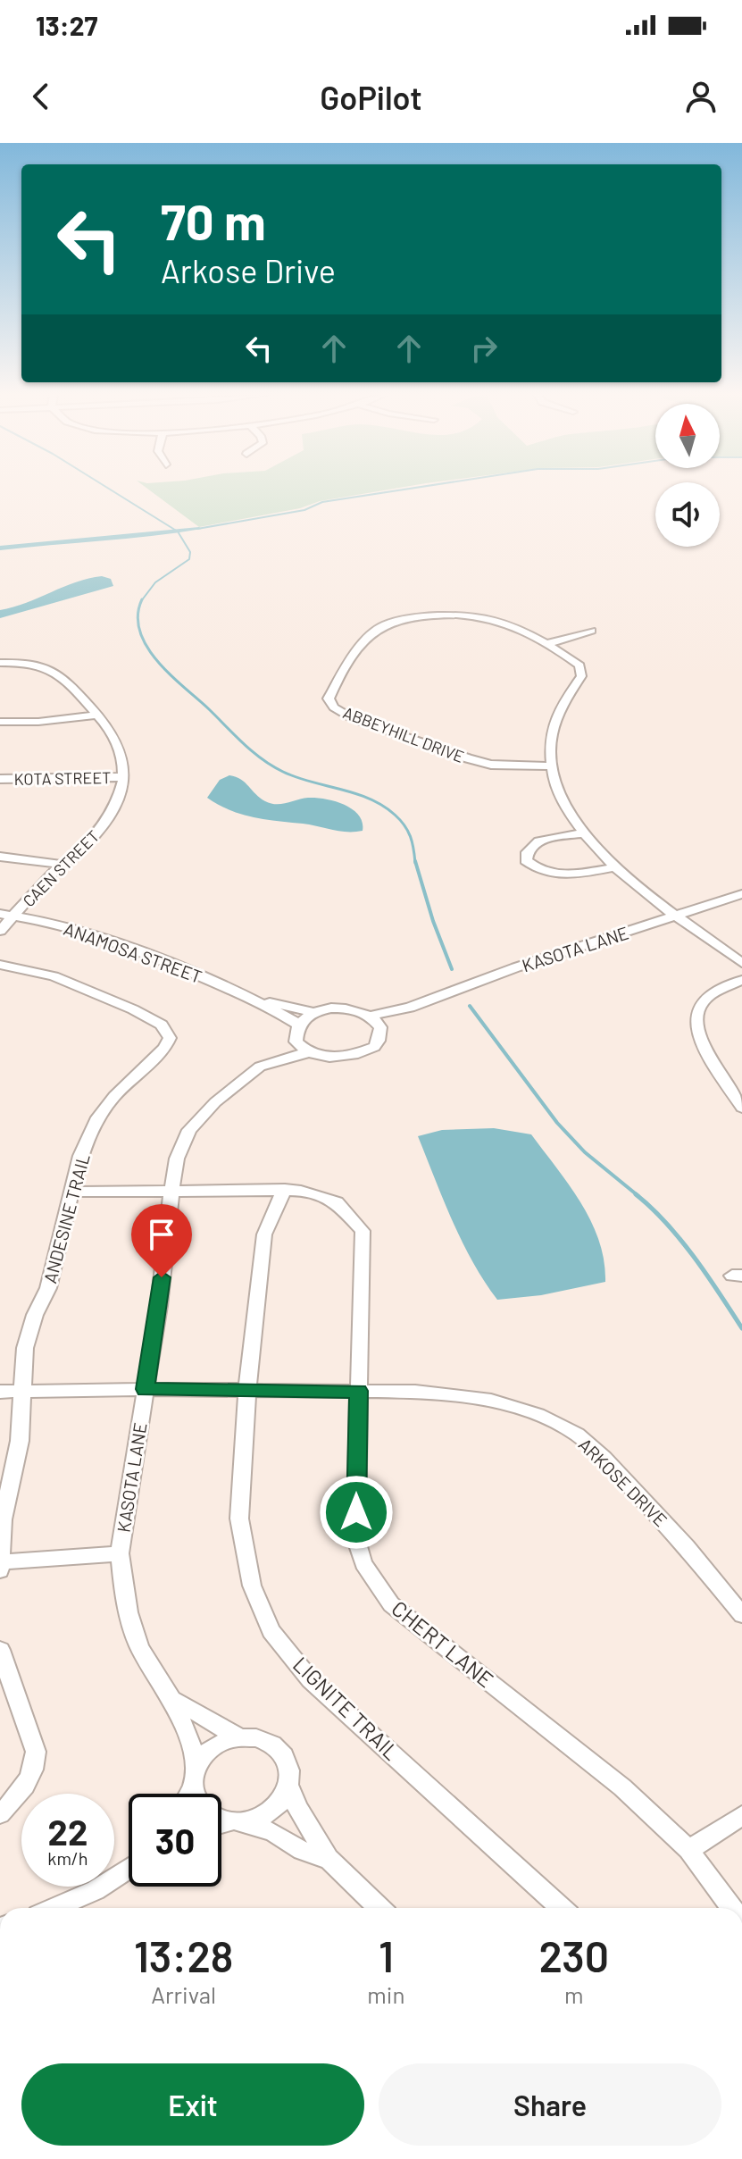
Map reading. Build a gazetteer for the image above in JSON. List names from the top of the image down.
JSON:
{
  "streets": {
    "street": [
      "ABBEYHILL DRIVE",
      "KOTA STREET",
      "CAEN STREET",
      "KASOTA LANE",
      "ANAMOSA STREET",
      "ANDESINE TRAIL",
      "ARKOSE DRIVE",
      "CHERT LANE",
      "LIGNITE TRAIL"
    ]
  },
  "crossings": [
    ["ABBEYHILL DRIVE", "KASOTA LANE"],
    ["KOTA STREET", "CAEN STREET"],
    ["CAEN STREET", "ANAMOSA STREET"],
    ["KASOTA LANE", "ANAMOSA STREET"],
    ["KASOTA LANE", "ARKOSE DRIVE"],
    ["KASOTA LANE", "CHERT LANE"],
    ["ANDESINE TRAIL", "ARKOSE DRIVE"],
    ["ANDESINE TRAIL", "CHERT LANE"],
    ["ARKOSE DRIVE", "CHERT LANE"],
    ["ARKOSE DRIVE", "LIGNITE TRAIL"],
    ["CHERT LANE", "LIGNITE TRAIL"]
  ],
  "north": "top",
  "page": {
    "status": "13:27",
    "header": "GoPilot",
    "turn": ["70 m", "Arkose Drive"],
    "speed": "22 km/h",
    "limit": "30",
    "eta": [
      "13:28",
      "Arrival",
      "1",
      "min",
      "230",
      "m"
    ],
    "buttons": ["Exit", "Share"]
  }
}
